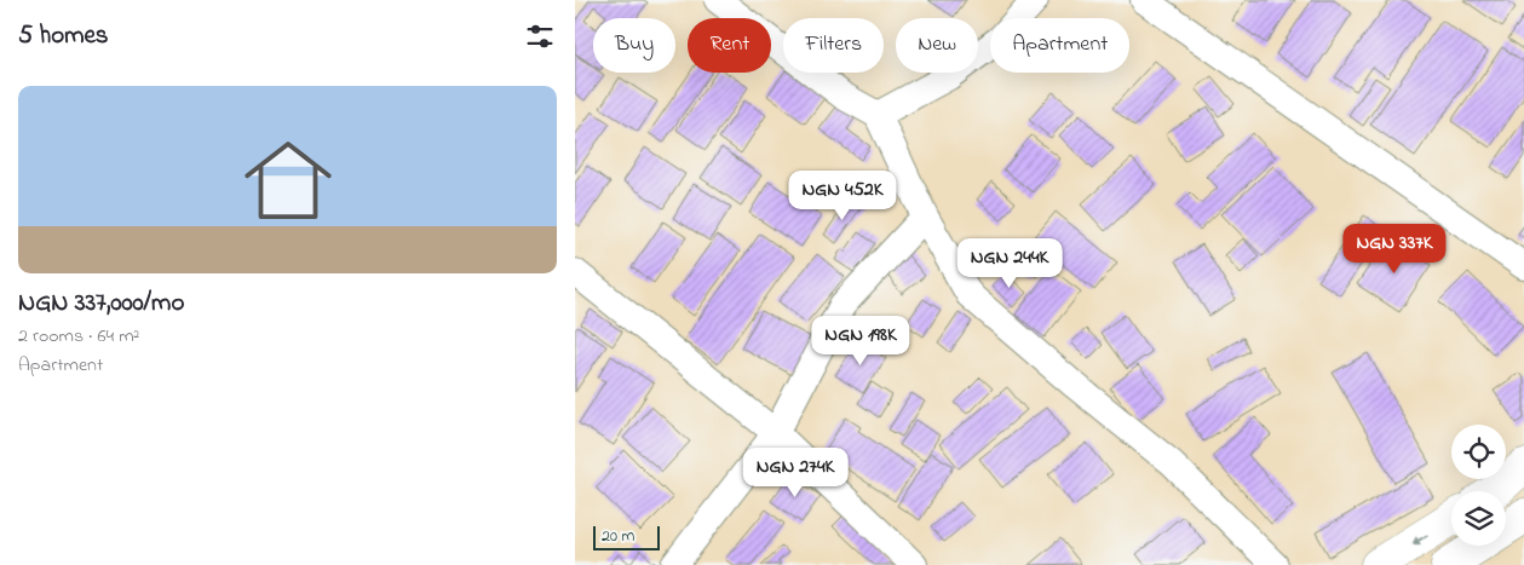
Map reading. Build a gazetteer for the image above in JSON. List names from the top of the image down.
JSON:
{
  "scale_bar": "20 m",
  "page": {
    "heading": "5 homes",
    "chip": [
      "Buy",
      "Rent",
      "Filters",
      "New",
      "Apartment"
    ],
    "list": [
      {
        "name": "NGN 337,000/mo",
        "note": "2 rooms · 64 m² · Apartment"
      }
    ],
    "price": [
      "NGN 452K",
      "NGN 337K",
      "NGN 244K",
      "NGN 198K",
      "NGN 274K"
    ],
    "scale": "20 m"
  }
}
